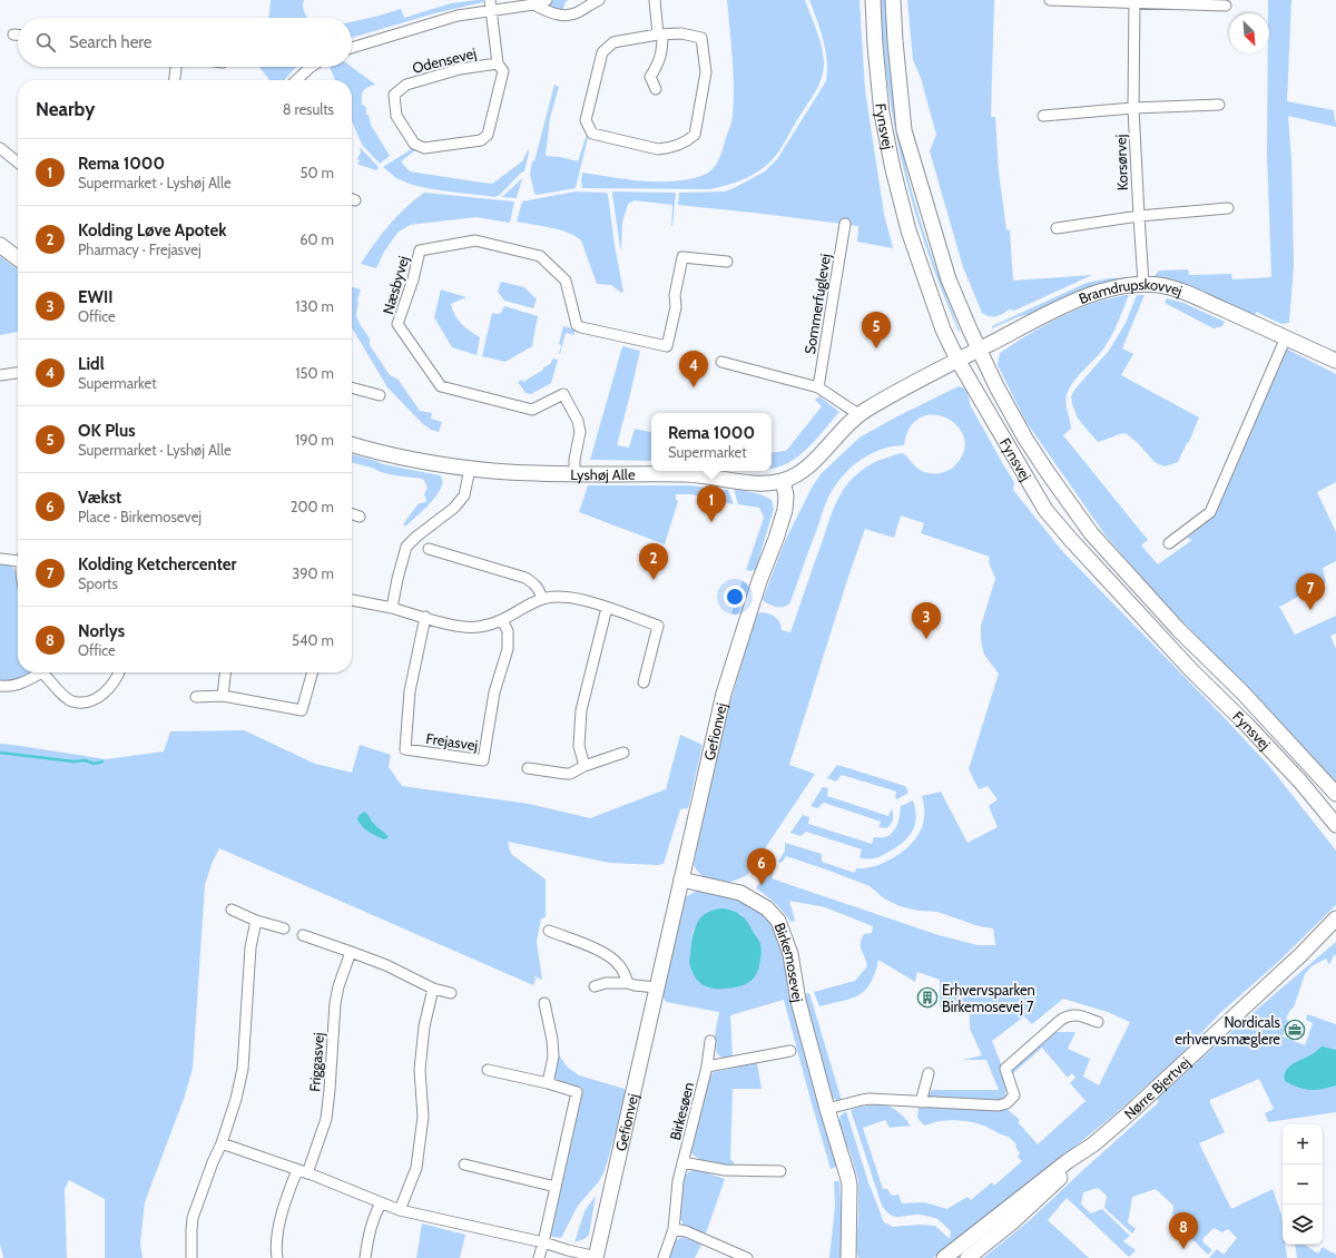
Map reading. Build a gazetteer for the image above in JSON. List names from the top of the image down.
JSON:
{
  "streets": {
    "main road": [
      "Fynsvej",
      "Bramdrupskovvej",
      "Lyshøj Alle",
      "Gefionvej",
      "Birkemosevej",
      "Nørre Bjertvej"
    ],
    "street": [
      "Odensevej",
      "Korsørvej",
      "Næsbyvej",
      "Sommerfuglevej",
      "Frejasvej",
      "Friggasvej",
      "Birkesøen"
    ]
  },
  "crossings": [
    ["Fynsvej", "Bramdrupskovvej"],
    ["Fynsvej", "Lyshøj Alle"],
    ["Korsørvej", "Bramdrupskovvej"],
    ["Næsbyvej", "Lyshøj Alle"],
    ["Bramdrupskovvej", "Lyshøj Alle"],
    ["Lyshøj Alle", "Gefionvej"],
    ["Gefionvej", "Birkemosevej"]
  ],
  "places": {
    "building": ["Erhvervsparken Birkemosevej 7"],
    "office": ["Nordicals erhvervsmæglere"]
  },
  "north": "bottom right",
  "page": {
    "search": "Search here",
    "heading": ["Nearby", "8 results"],
    "list": [
      {
        "mark": "1",
        "name": "Rema 1000",
        "note": "Supermarket · Lyshøj Alle",
        "value": "50 m"
      },
      {
        "mark": "2",
        "name": "Kolding Løve Apotek",
        "note": "Pharmacy · Frejasvej",
        "value": "60 m"
      },
      {
        "mark": "3",
        "name": "EWII",
        "note": "Office",
        "value": "130 m"
      },
      {
        "mark": "4",
        "name": "Lidl",
        "note": "Supermarket",
        "value": "150 m"
      },
      {
        "mark": "5",
        "name": "OK Plus",
        "note": "Supermarket · Lyshøj Alle",
        "value": "190 m"
      },
      {
        "mark": "6",
        "name": "Vækst",
        "note": "Place · Birkemosevej",
        "value": "200 m"
      },
      {
        "mark": "7",
        "name": "Kolding Ketchercenter",
        "note": "Sports",
        "value": "390 m"
      },
      {
        "mark": "8",
        "name": "Norlys",
        "note": "Office",
        "value": "540 m"
      }
    ],
    "pins": [
      "5",
      "4",
      "1",
      "2",
      "7",
      "3",
      "6",
      "8"
    ],
    "popup": ["Rema 1000", "Supermarket"],
    "map_buttons": ["+", "−"]
  }
}
